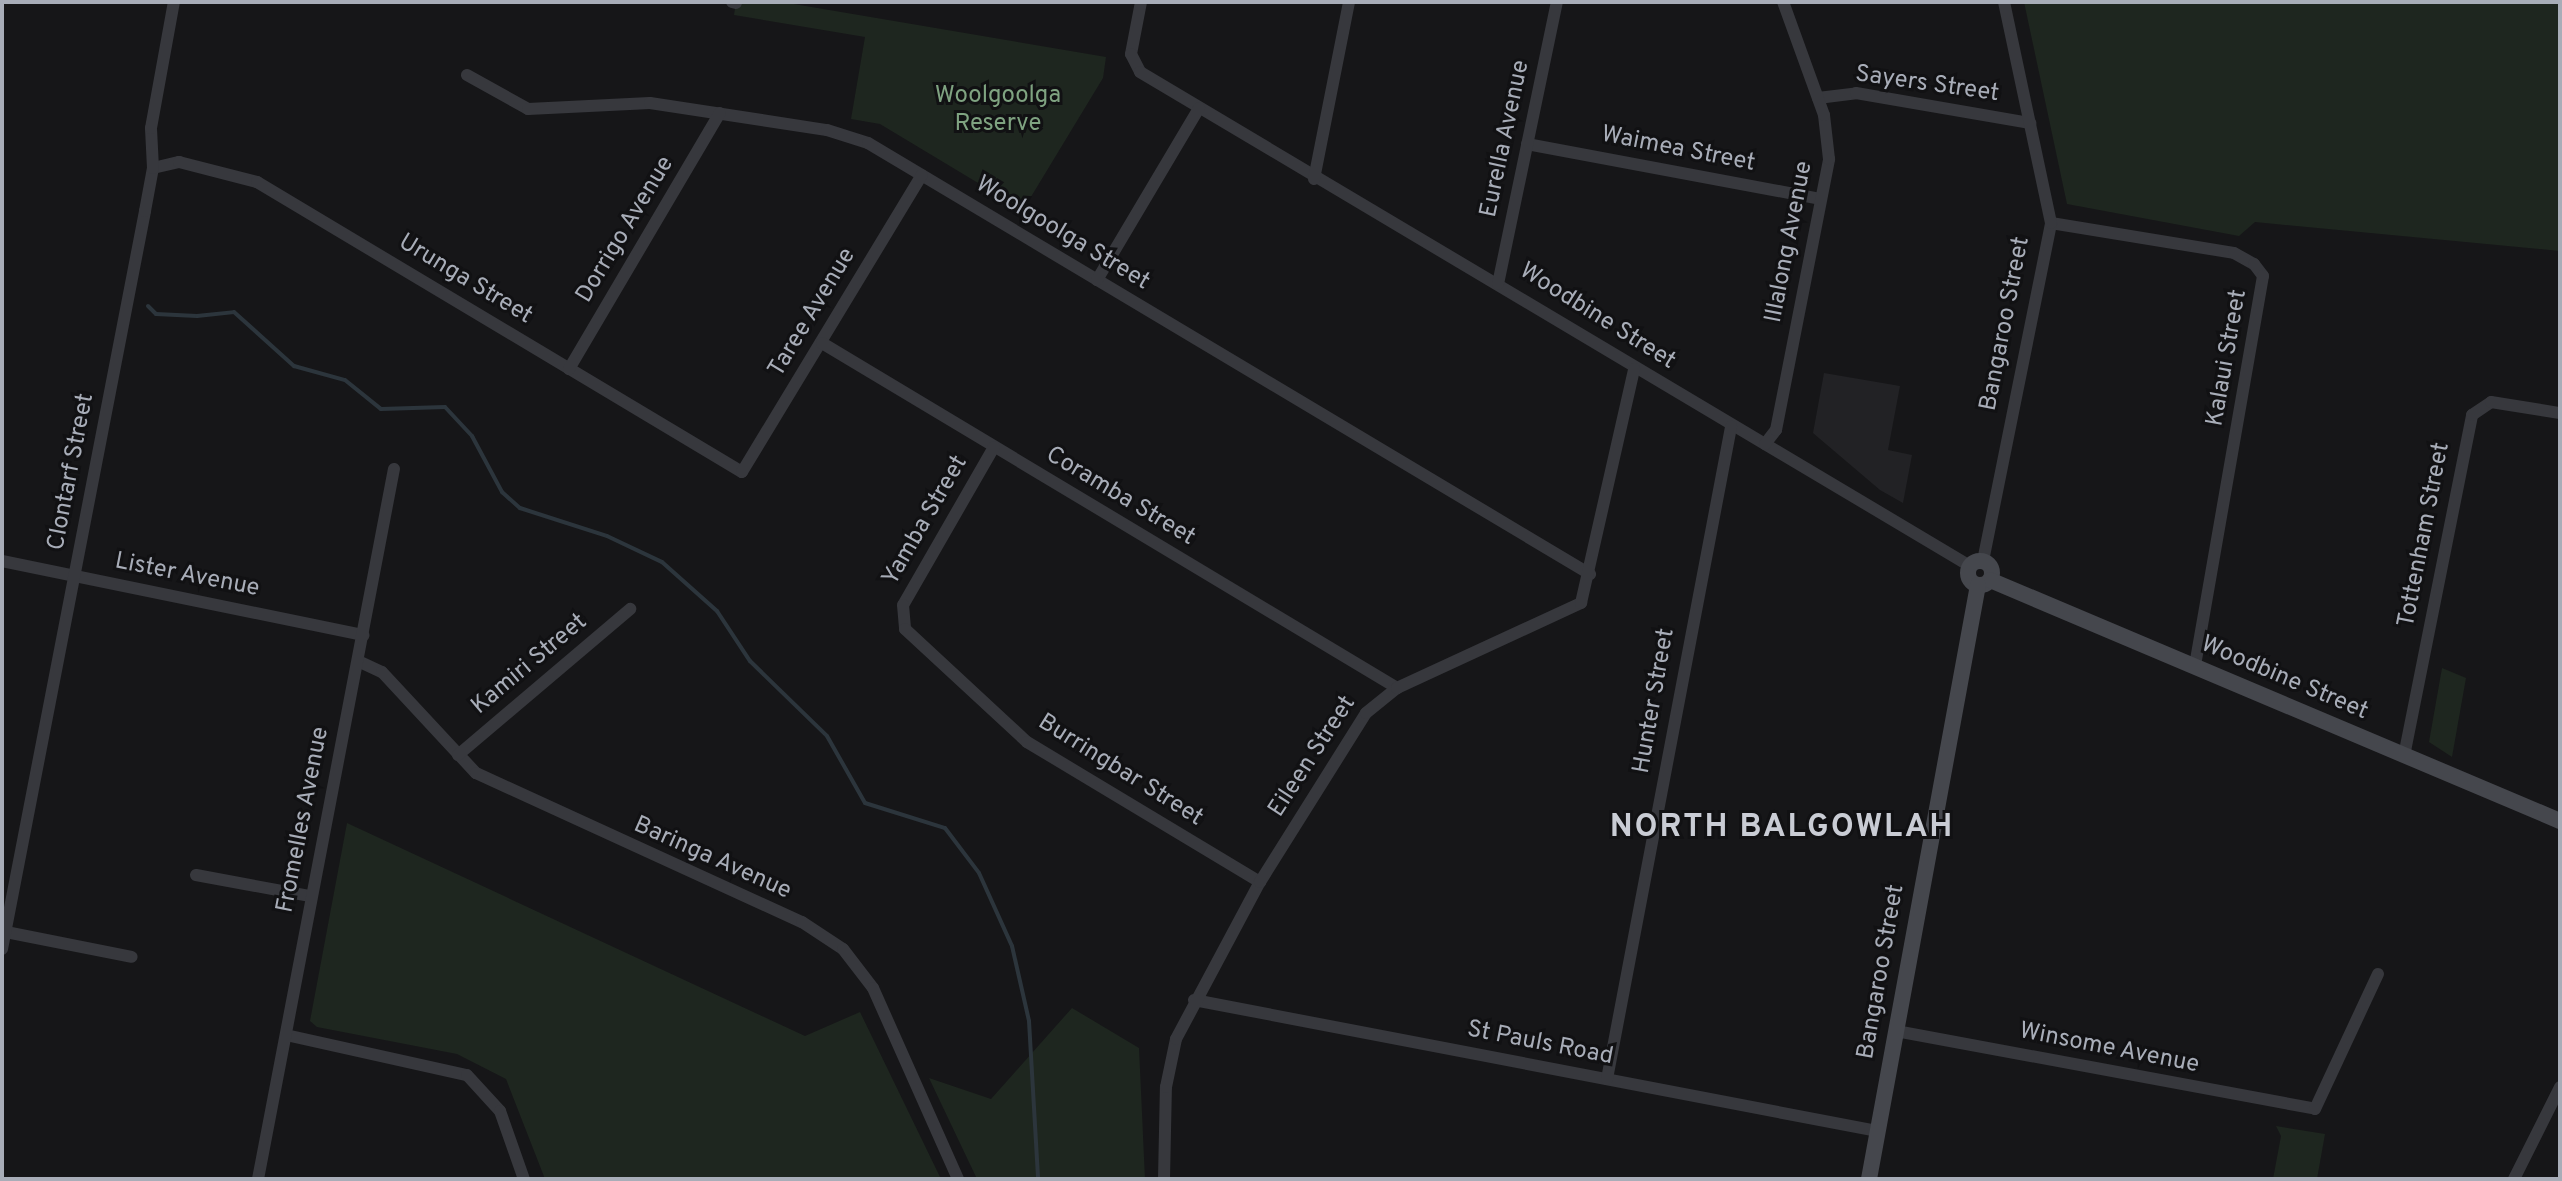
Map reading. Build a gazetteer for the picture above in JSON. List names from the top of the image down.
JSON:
{
  "streets": {
    "street": [
      "Sayers Street",
      "Eurella Avenue",
      "Waimea Street",
      "Dorrigo Avenue",
      "Woolgoolga Street",
      "Illalong Avenue",
      "Urunga Street",
      "Taree Avenue",
      "Woodbine Street",
      "Bangaroo Street",
      "Kalaui Street",
      "Clontarf Street",
      "Coramba Street",
      "Yamba Street",
      "Tottenham Street",
      "Lister Avenue",
      "Kamiri Street",
      "Hunter Street",
      "Eileen Street",
      "Burringbar Street",
      "Fromelles Avenue",
      "Baringa Avenue",
      "St Pauls Road",
      "Winsome Avenue"
    ]
  },
  "crossings": [
    ["Sayers Street", "Illalong Avenue"],
    ["Sayers Street", "Bangaroo Street"],
    ["Eurella Avenue", "Waimea Street"],
    ["Eurella Avenue", "Woodbine Street"],
    ["Waimea Street", "Illalong Avenue"],
    ["Dorrigo Avenue", "Woolgoolga Street"],
    ["Dorrigo Avenue", "Urunga Street"],
    ["Woolgoolga Street", "Taree Avenue"],
    ["Woolgoolga Street", "Eileen Street"],
    ["Illalong Avenue", "Woodbine Street"],
    ["Urunga Street", "Taree Avenue"],
    ["Urunga Street", "Clontarf Street"],
    ["Taree Avenue", "Coramba Street"],
    ["Woodbine Street", "Bangaroo Street"],
    ["Woodbine Street", "Kalaui Street"],
    ["Woodbine Street", "Tottenham Street"],
    ["Woodbine Street", "Hunter Street"],
    ["Woodbine Street", "Eileen Street"],
    ["Bangaroo Street", "Kalaui Street"],
    ["Bangaroo Street", "St Pauls Road"],
    ["Bangaroo Street", "Winsome Avenue"],
    ["Clontarf Street", "Lister Avenue"],
    ["Coramba Street", "Yamba Street"],
    ["Coramba Street", "Eileen Street"],
    ["Yamba Street", "Burringbar Street"],
    ["Lister Avenue", "Fromelles Avenue"],
    ["Kamiri Street", "Baringa Avenue"],
    ["Hunter Street", "St Pauls Road"],
    ["Eileen Street", "Burringbar Street"],
    ["Eileen Street", "St Pauls Road"],
    ["Fromelles Avenue", "Baringa Avenue"]
  ],
  "districts": ["NORTH BALGOWLAH"],
  "parks": ["Woolgoolga Reserve"]
}
